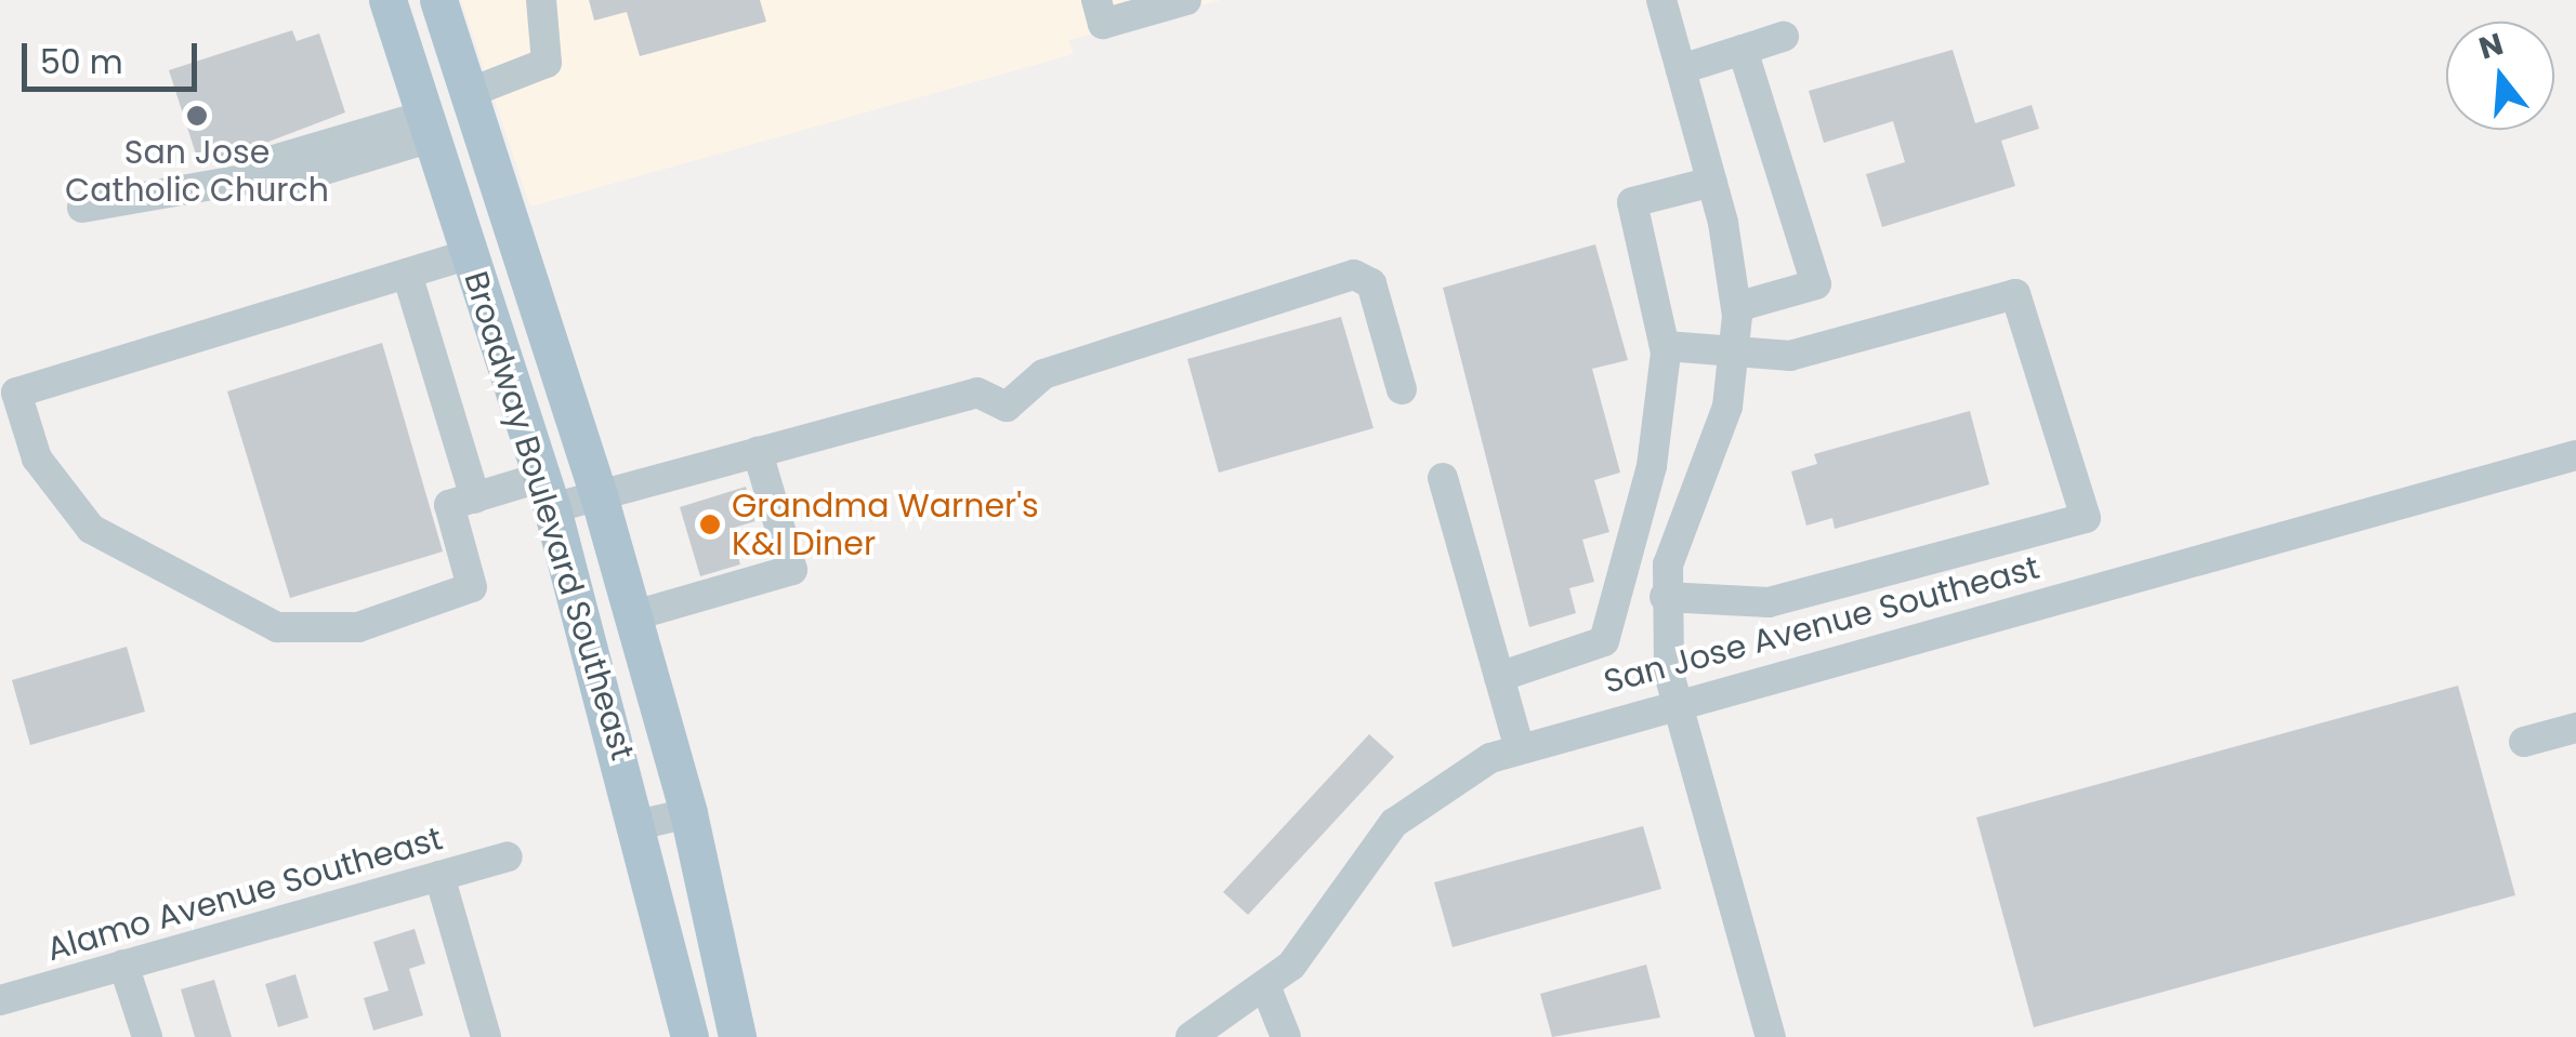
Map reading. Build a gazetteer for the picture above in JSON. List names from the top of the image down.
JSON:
{
  "streets": {
    "main road": ["Broadway Boulevard Southeast"],
    "street": ["San Jose Avenue Southeast", "Alamo Avenue Southeast"]
  },
  "places": ["San Jose Catholic Church", "Grandma Warner's K&I Diner"],
  "scale_bar": "50 m",
  "north": "top"
}
